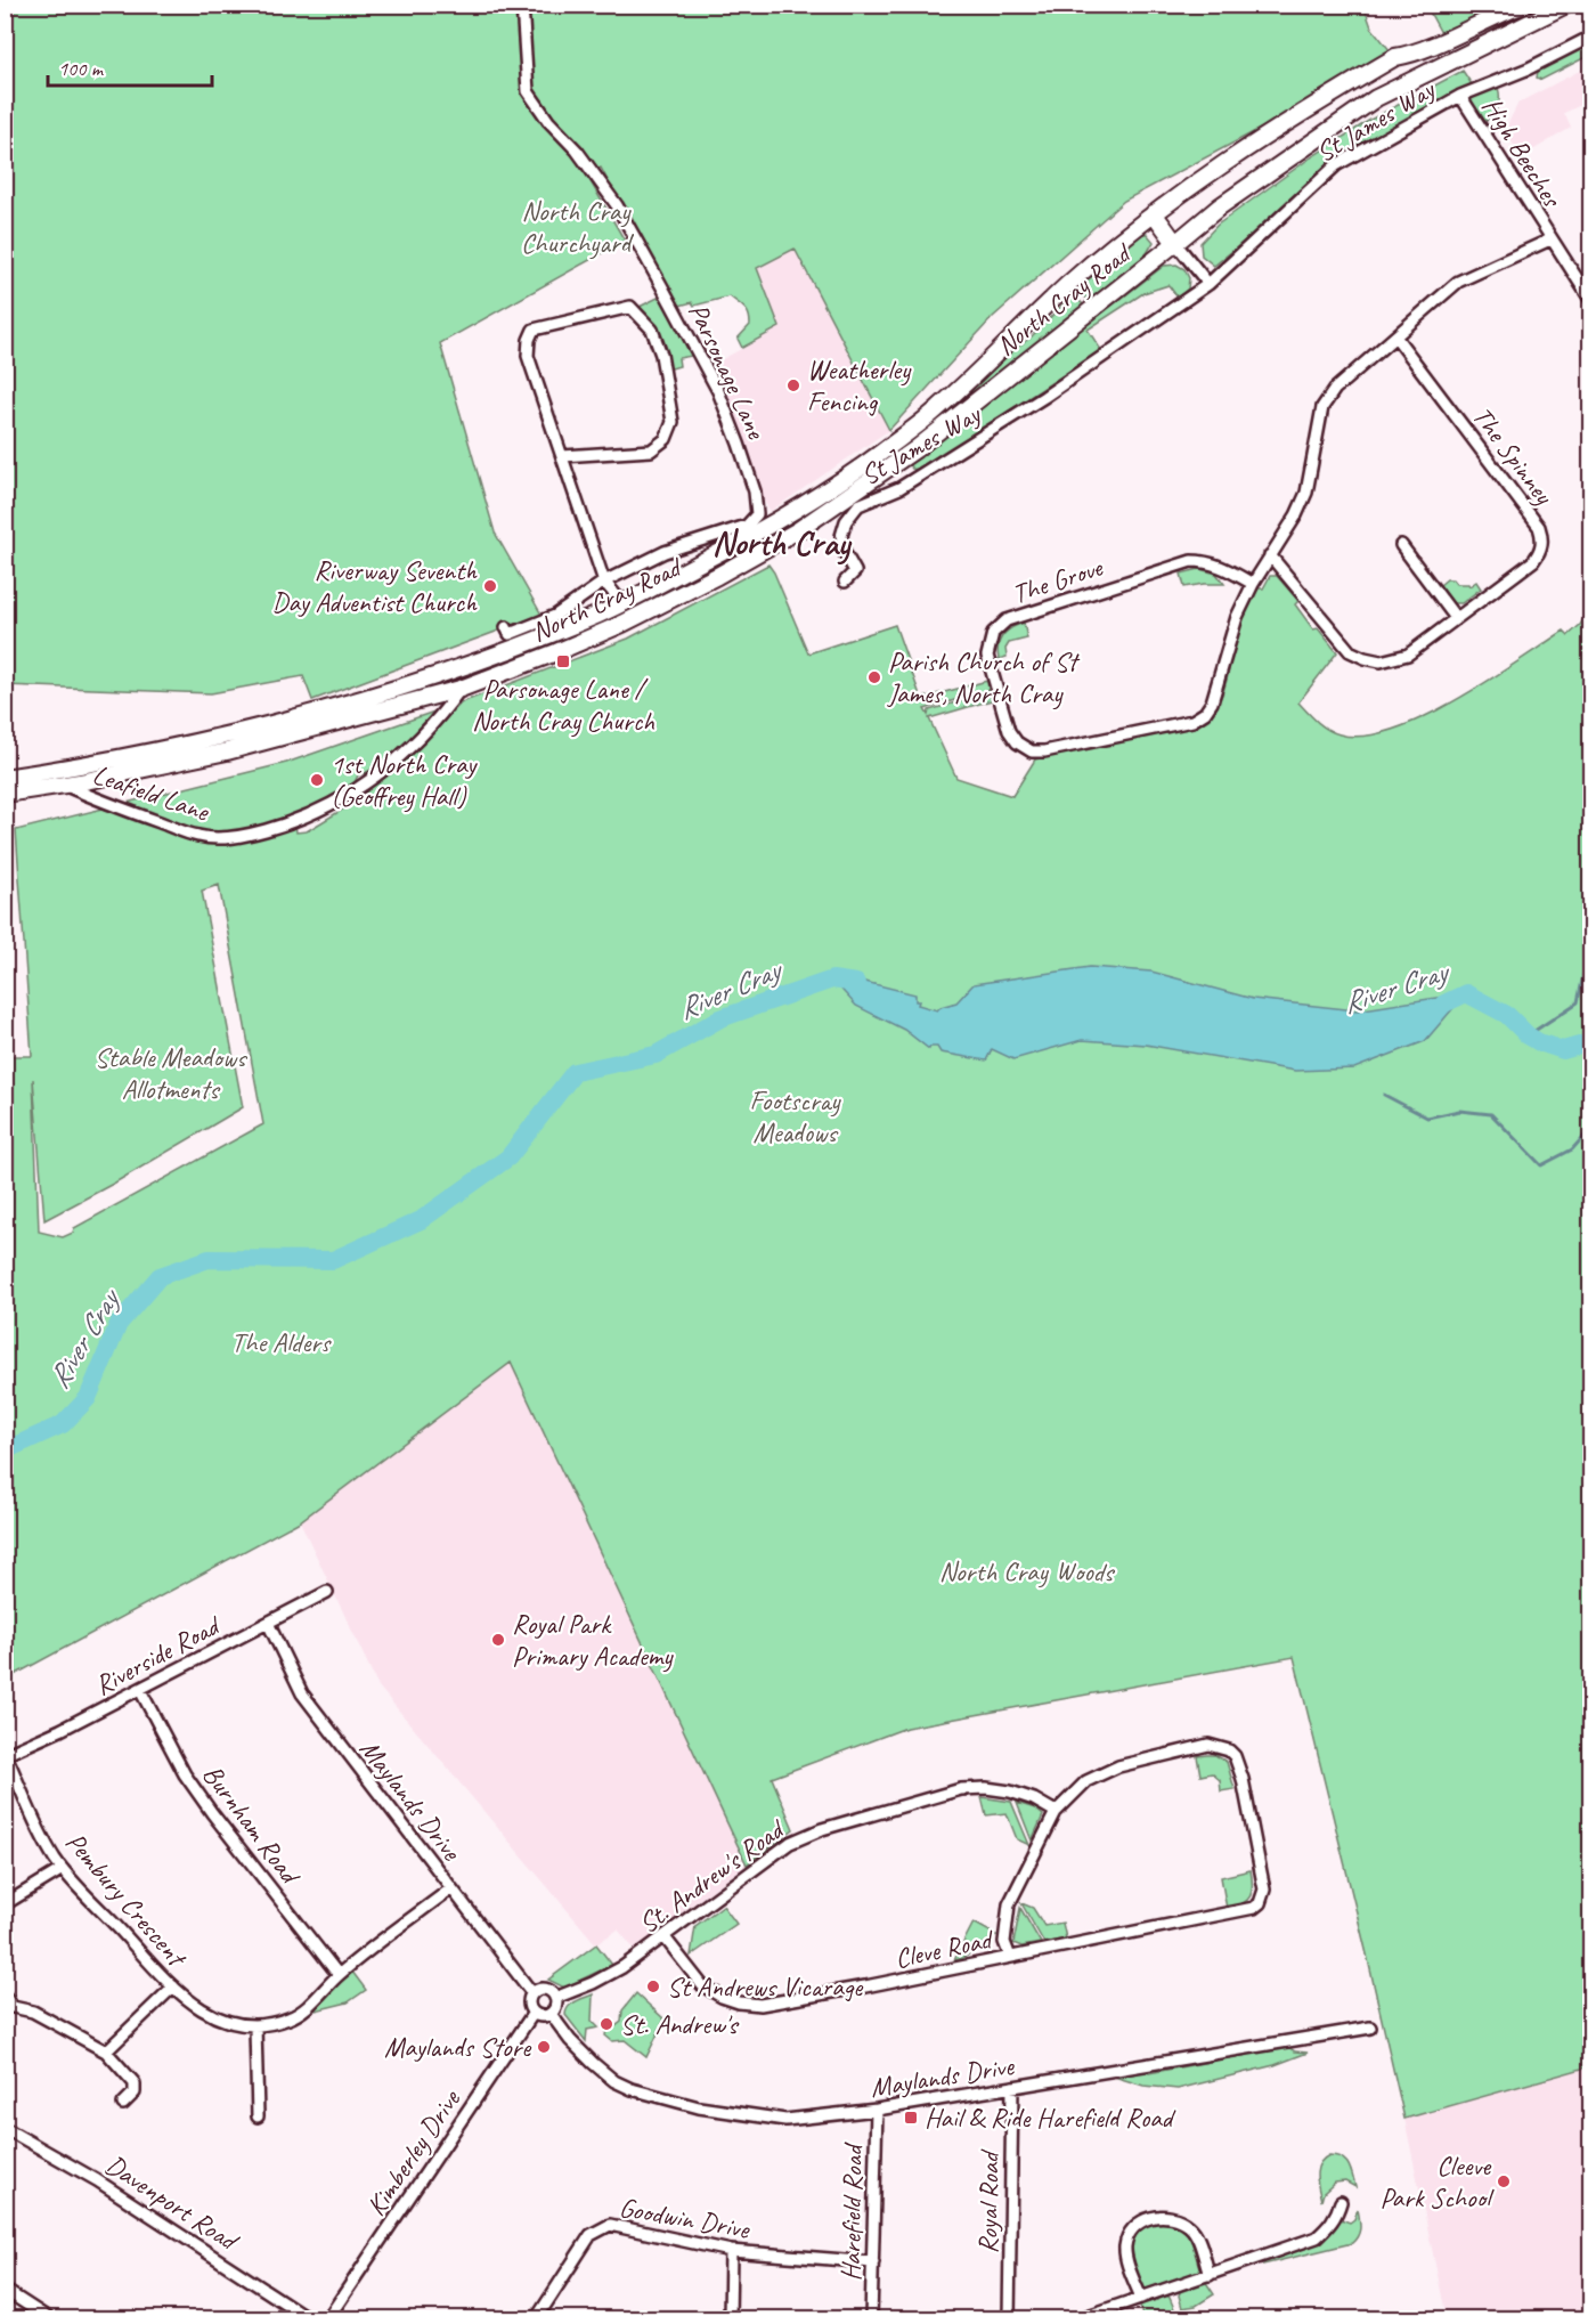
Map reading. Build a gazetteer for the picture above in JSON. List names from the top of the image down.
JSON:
{
  "streets": {
    "main road": ["North Cray Road"],
    "street": [
      "St James Way",
      "High Beeches",
      "Parsonage Lane",
      "The Spinney",
      "The Grove",
      "Leafield Lane",
      "Riverside Road",
      "Maylands Drive",
      "Burnham Road",
      "St. Andrew's Road",
      "Pembury Crescent",
      "Cleve Road",
      "Kimberley Drive",
      "Davenport Road",
      "Royal Road",
      "Harefield Road",
      "Goodwin Drive"
    ]
  },
  "crossings": [
    ["St James Way", "High Beeches"],
    ["High Beeches", "The Grove"],
    ["North Cray Road", "Leafield Lane"],
    ["The Spinney", "The Grove"],
    ["Riverside Road", "Maylands Drive"],
    ["Riverside Road", "Burnham Road"],
    ["Riverside Road", "Pembury Crescent"],
    ["Maylands Drive", "St. Andrew's Road"],
    ["Maylands Drive", "Pembury Crescent"],
    ["Maylands Drive", "Kimberley Drive"],
    ["Maylands Drive", "Royal Road"],
    ["Maylands Drive", "Harefield Road"],
    ["Burnham Road", "Pembury Crescent"],
    ["St. Andrew's Road", "Cleve Road"],
    ["St. Andrew's Road", "Kimberley Drive"],
    ["Harefield Road", "Goodwin Drive"]
  ],
  "districts": ["North Cray"],
  "water": ["River Cray"],
  "parks": [
    "North Cray Churchyard",
    "Stable Meadows Allotments",
    "Footscray Meadows",
    "The Alders",
    "North Cray Woods"
  ],
  "places": {
    "other": [
      "Weatherley Fencing",
      "Riverway Seventh Day Adventist Church",
      "Parish Church of St James, North Cray",
      "1st North Cray (Geoffrey Hall)",
      "Royal Park Primary Academy",
      "St Andrews Vicarage",
      "St. Andrew's",
      "Maylands Store",
      "Cleeve Park School"
    ],
    "transit": ["Parsonage Lane / North Cray Church", "Hail & Ride Harefield Road"]
  },
  "scale_bar": "100 m"
}
